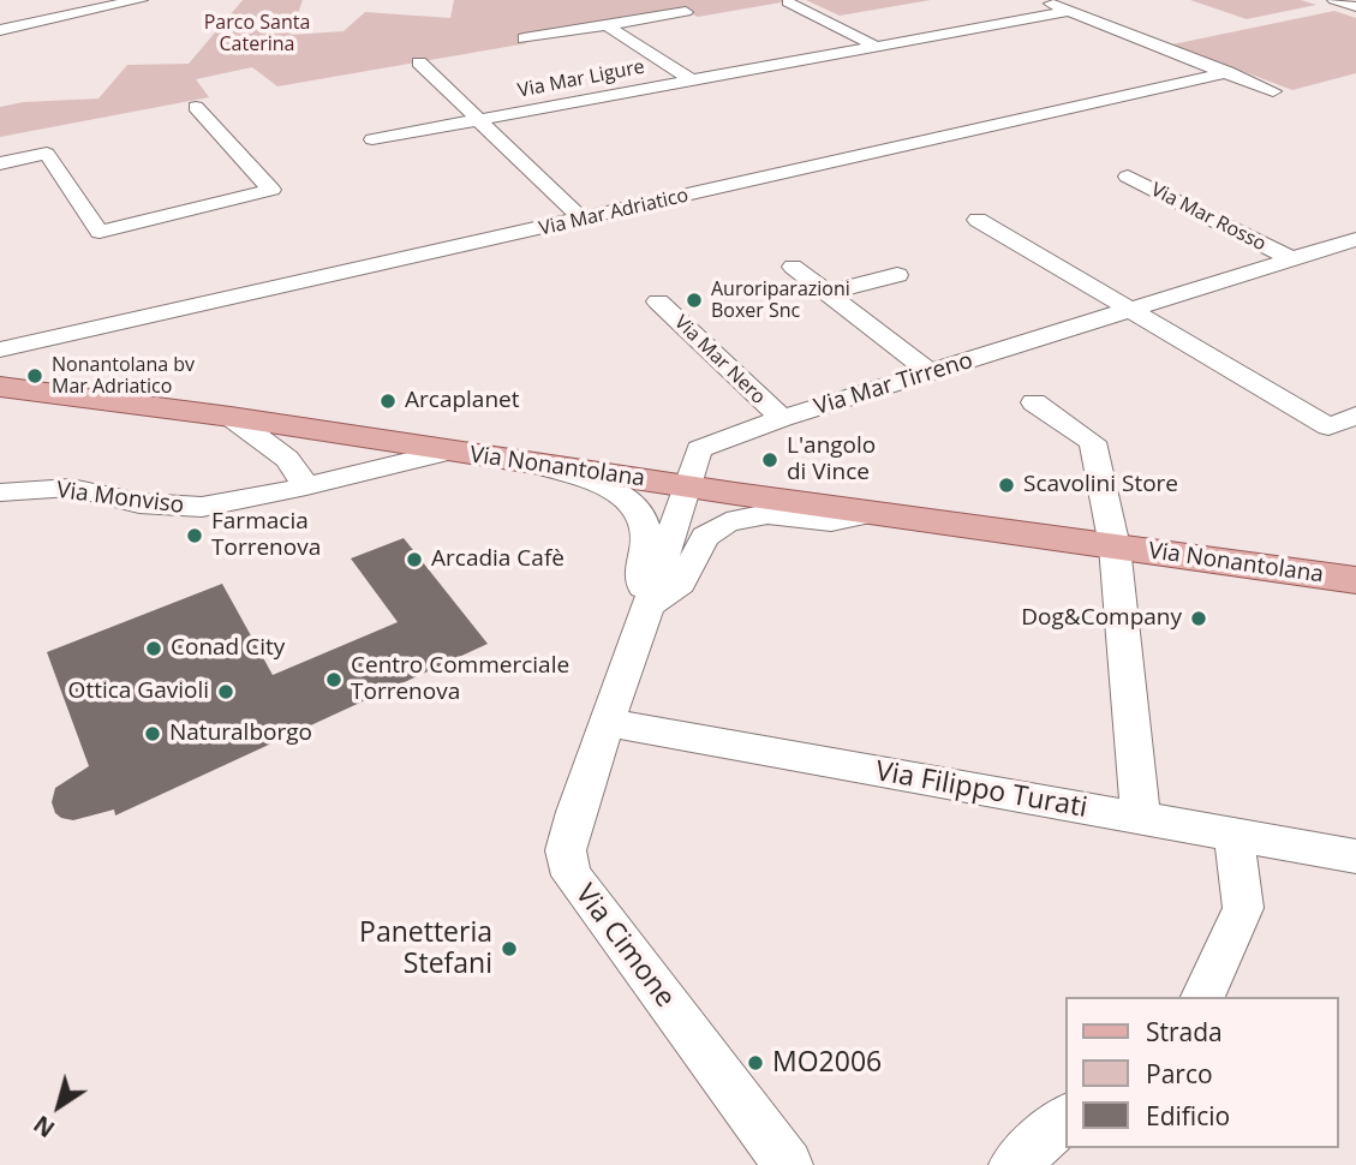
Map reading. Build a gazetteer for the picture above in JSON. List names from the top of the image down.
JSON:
{
  "streets": {
    "main road": ["Via Nonantolana"],
    "street": [
      "Via Mar Ligure",
      "Via Mar Adriatico",
      "Via Mar Rosso",
      "Via Mar Nero",
      "Via Mar Tirreno",
      "Via Monviso",
      "Via Filippo Turati",
      "Via Cimone"
    ]
  },
  "crossings": [
    ["Via Mar Rosso", "Via Mar Tirreno"],
    ["Via Mar Nero", "Via Mar Tirreno"],
    ["Via Mar Tirreno", "Via Nonantolana"],
    ["Via Mar Tirreno", "Via Cimone"],
    ["Via Nonantolana", "Via Monviso"],
    ["Via Nonantolana", "Via Filippo Turati"],
    ["Via Nonantolana", "Via Cimone"],
    ["Via Filippo Turati", "Via Cimone"]
  ],
  "parks": ["Parco Santa Caterina"],
  "places": [
    "Auroriparazioni Boxer Snc",
    "Nonantolana bv Mar Adriatico",
    "Arcaplanet",
    "L'angolo di Vince",
    "Scavolini Store",
    "Farmacia Torrenova",
    "Arcadia Cafè",
    "Dog&Company",
    "Conad City",
    "Centro Commerciale Torrenova",
    "Ottica Gavioli",
    "Naturalborgo",
    "Panetteria Stefani",
    "MO2006"
  ],
  "legend": ["Strada", "Parco", "Edificio"],
  "north": "bottom left"
}
